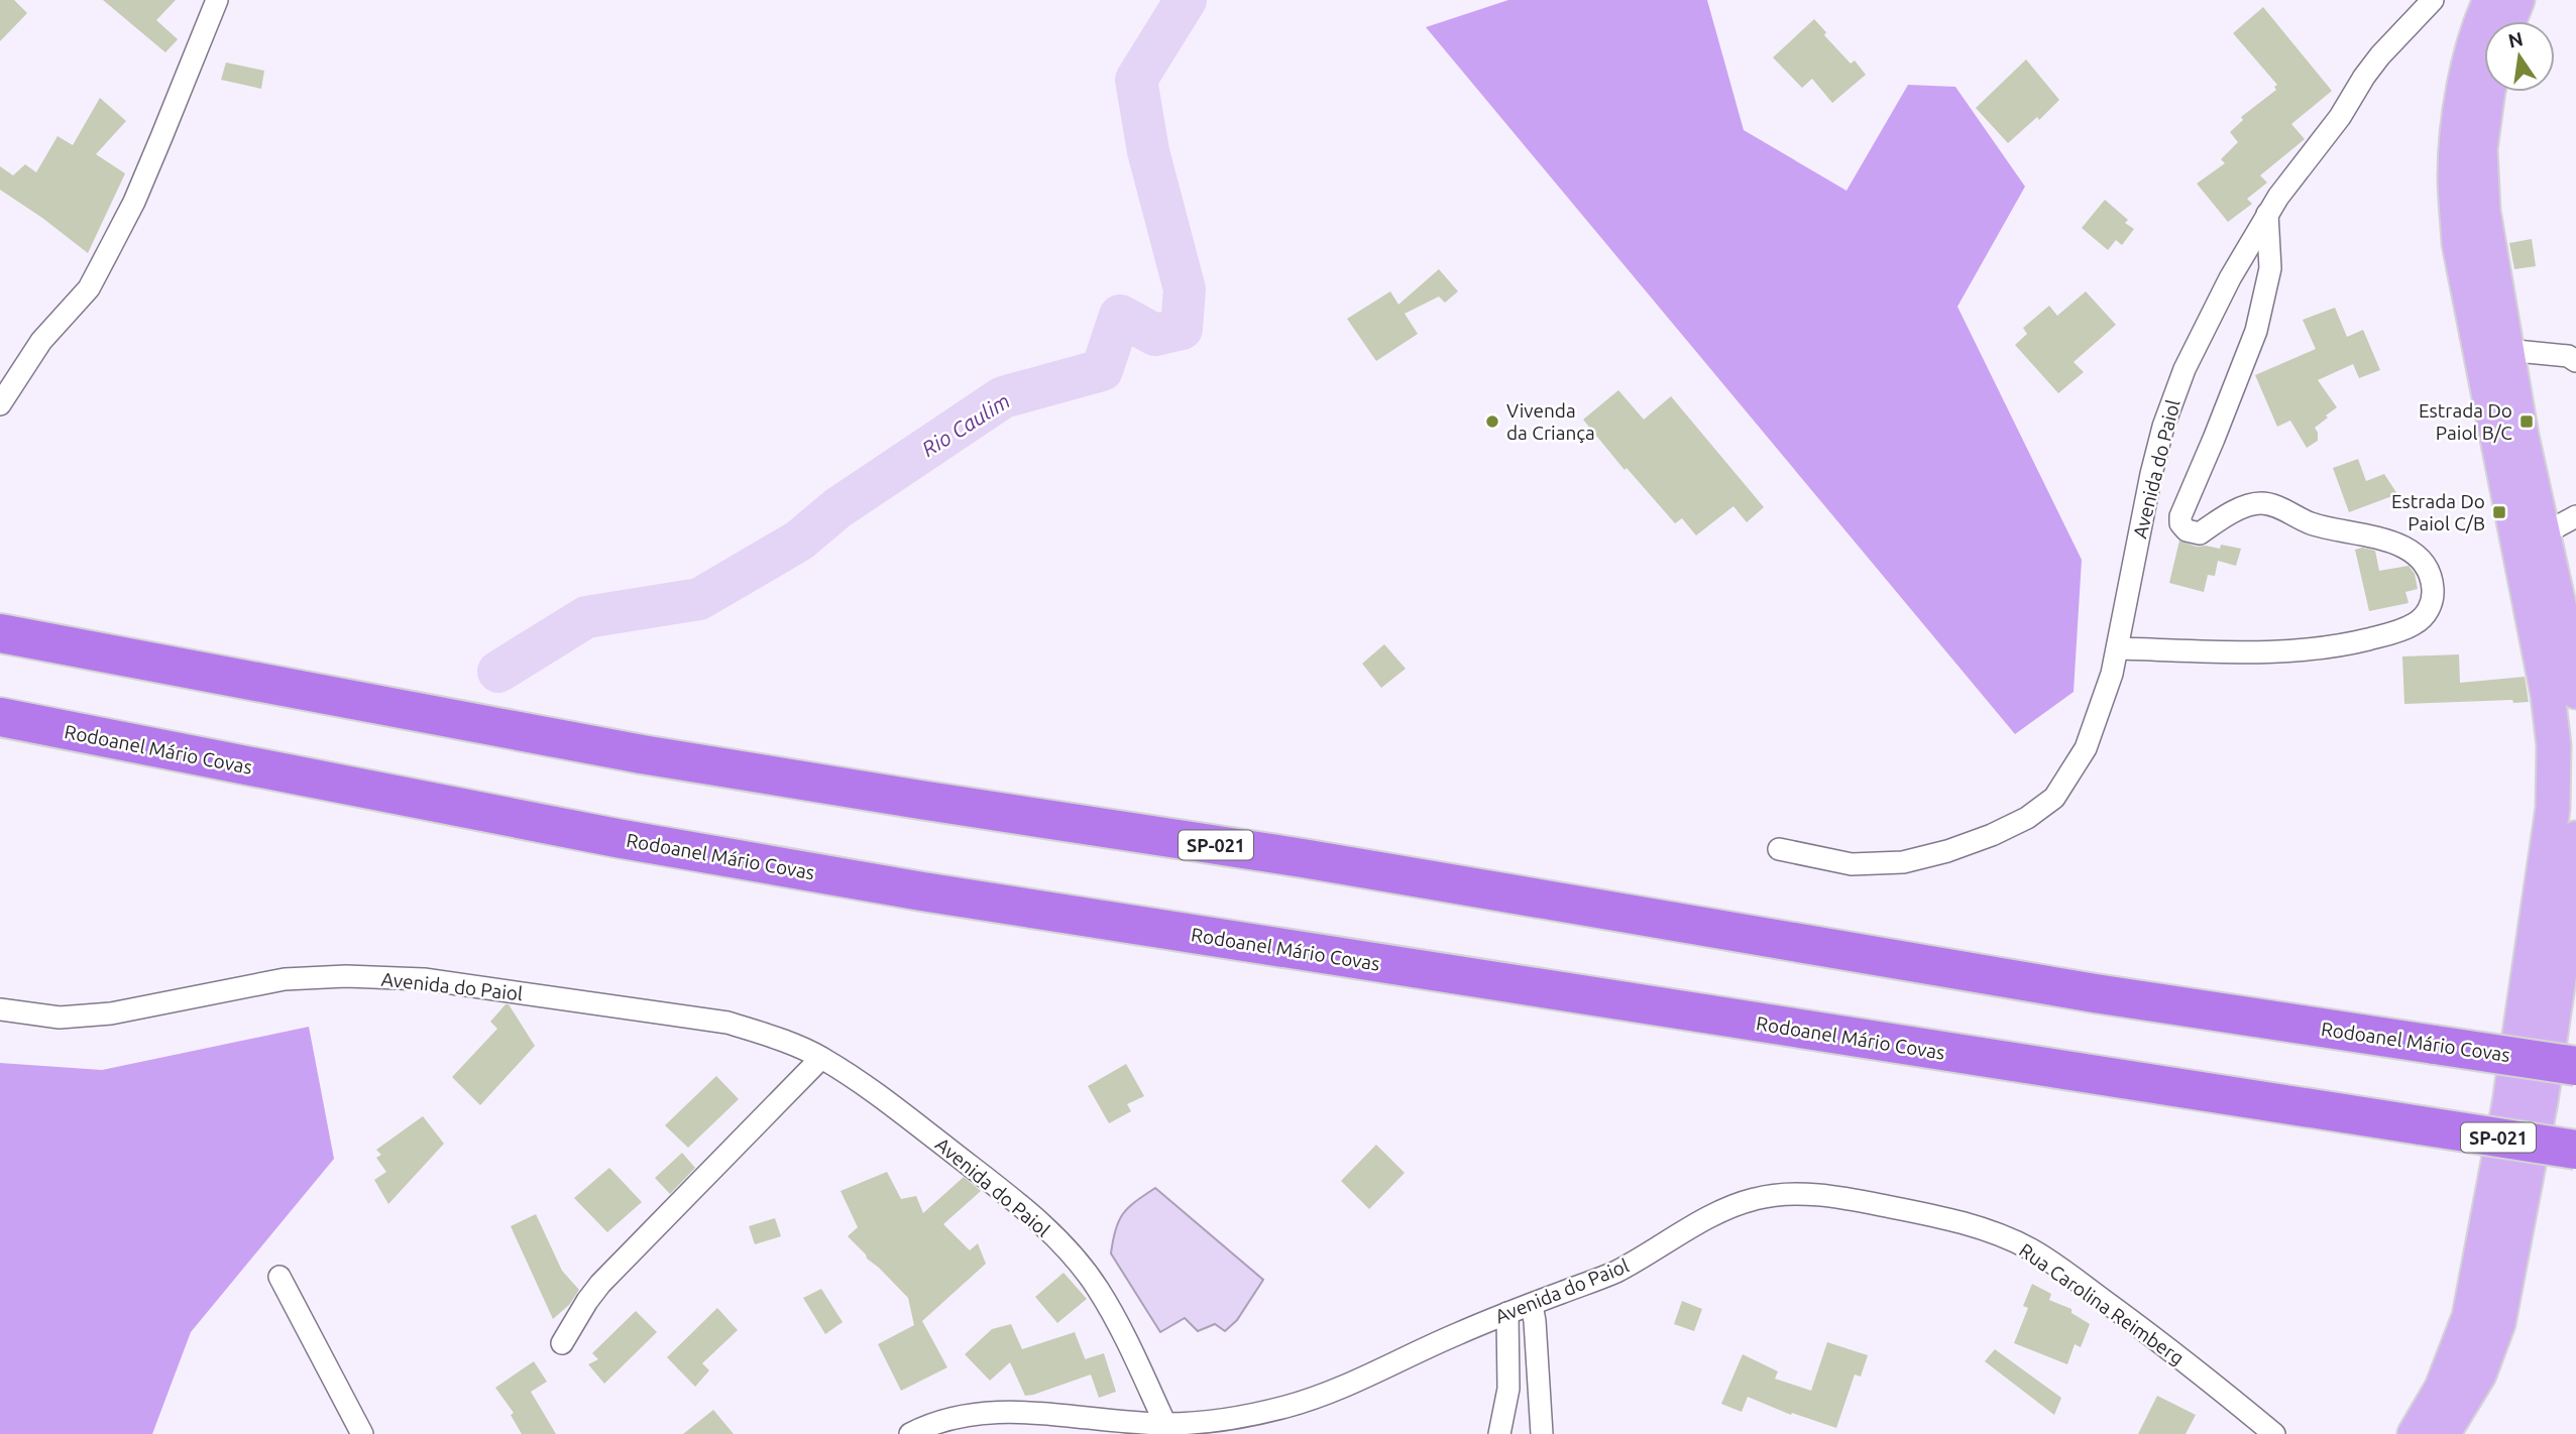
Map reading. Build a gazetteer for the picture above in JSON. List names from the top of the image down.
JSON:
{
  "streets": {
    "highway": ["Rodoanel Mário Covas", "SP-021"],
    "street": ["Avenida do Paiol", "Rua Carolina Reimberg"]
  },
  "crossings": [
    ["Avenida do Paiol", "Rua Carolina Reimberg"]
  ],
  "water": ["Rio Caulim"],
  "places": {
    "other": ["Vivenda da Criança"],
    "transit": ["Estrada Do Paiol B/C", "Estrada Do Paiol C/B"]
  },
  "north": "top"
}
